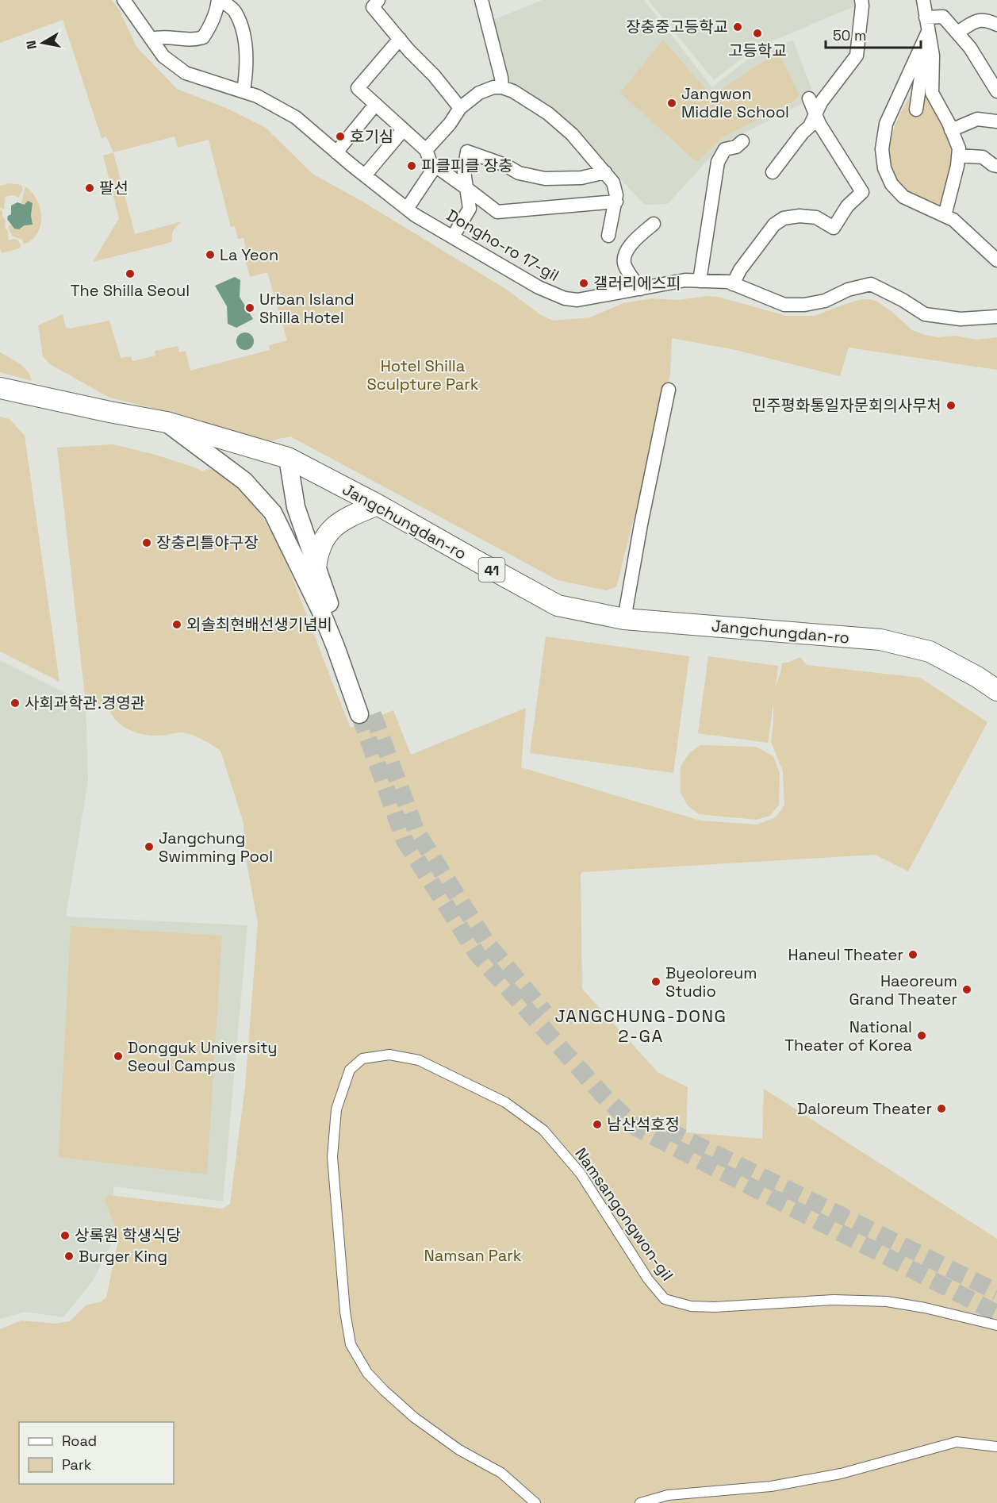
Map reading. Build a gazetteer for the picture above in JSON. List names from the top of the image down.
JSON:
{
  "streets": {
    "main road": ["Jangchungdan-ro", "41"],
    "street": ["Dongho-ro 17-gil", "Namsangongwon-gil"]
  },
  "districts": ["JANGCHUNG-DONG 2-GA"],
  "parks": ["Hotel Shilla Sculpture Park", "Namsan Park"],
  "places": [
    "장충중고등학교",
    "고등학교",
    "Jangwon Middle School",
    "호기심",
    "피클피클 장충",
    "팔선",
    "La Yeon",
    "The Shilla Seoul",
    "갤러리에스피",
    "Urban Island Shilla Hotel",
    "민주평화통일자문회의사무처",
    "장충리틀야구장",
    "외솔최현배선생기념비",
    "사회과학관.경영관",
    "Jangchung Swimming Pool",
    "Haneul Theater",
    "Byeoloreum Studio",
    "Haeoreum Grand Theater",
    "National Theater of Korea",
    "Dongguk University Seoul Campus",
    "Daloreum Theater",
    "남산석호정",
    "상록원 학생식당",
    "Burger King"
  ],
  "legend": ["Road", "Park"],
  "scale_bar": "50 m",
  "north": "left"
}
